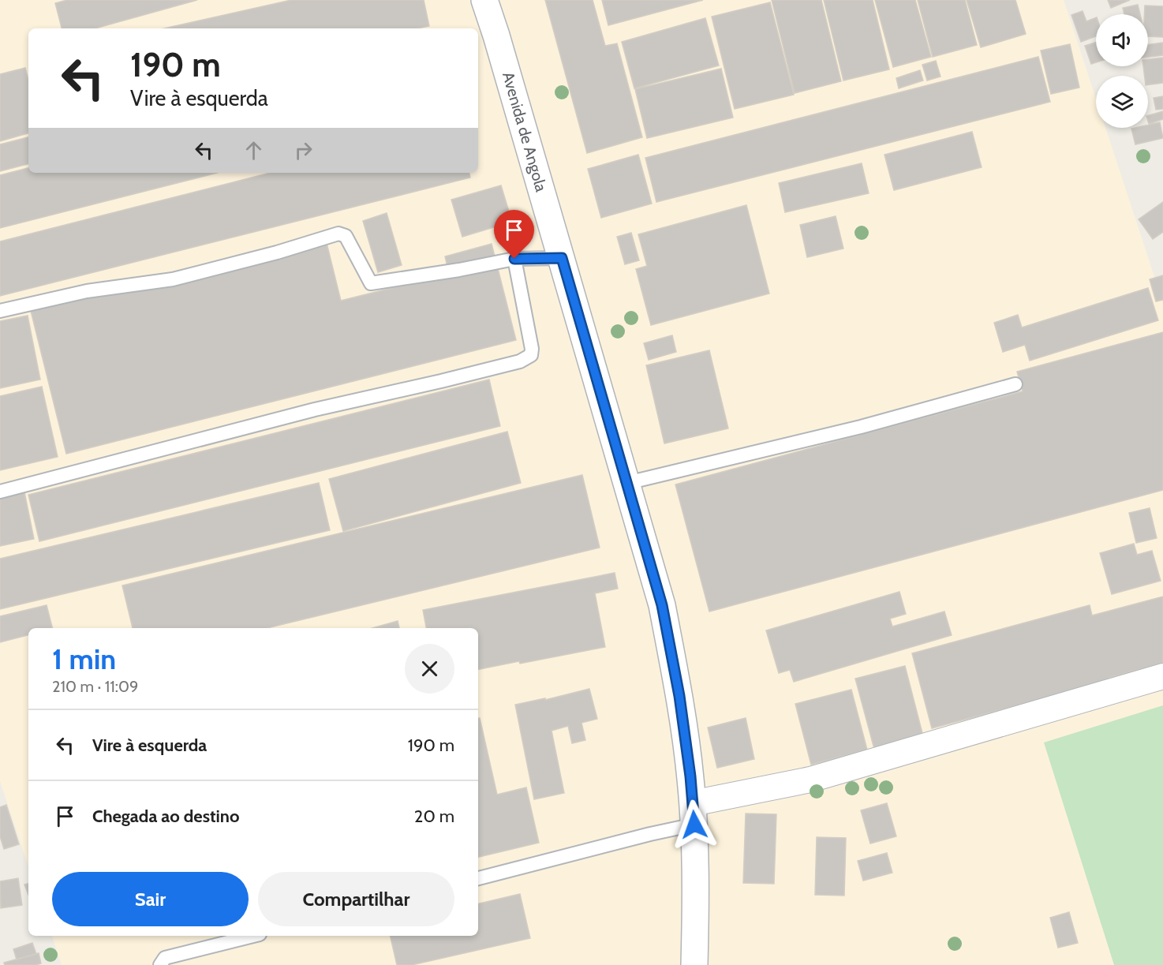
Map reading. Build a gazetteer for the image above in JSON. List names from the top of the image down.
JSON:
{
  "streets": {
    "main road": ["Avenida de Angola"]
  },
  "page": {
    "turn": ["190 m", "Vire à esquerda"],
    "heading": ["1 min", "210 m · 11:09"],
    "list": [
      {
        "name": "Vire à esquerda",
        "value": "190 m"
      },
      {
        "name": "Chegada ao destino",
        "value": "20 m"
      }
    ],
    "buttons": ["Sair", "Compartilhar"]
  }
}
